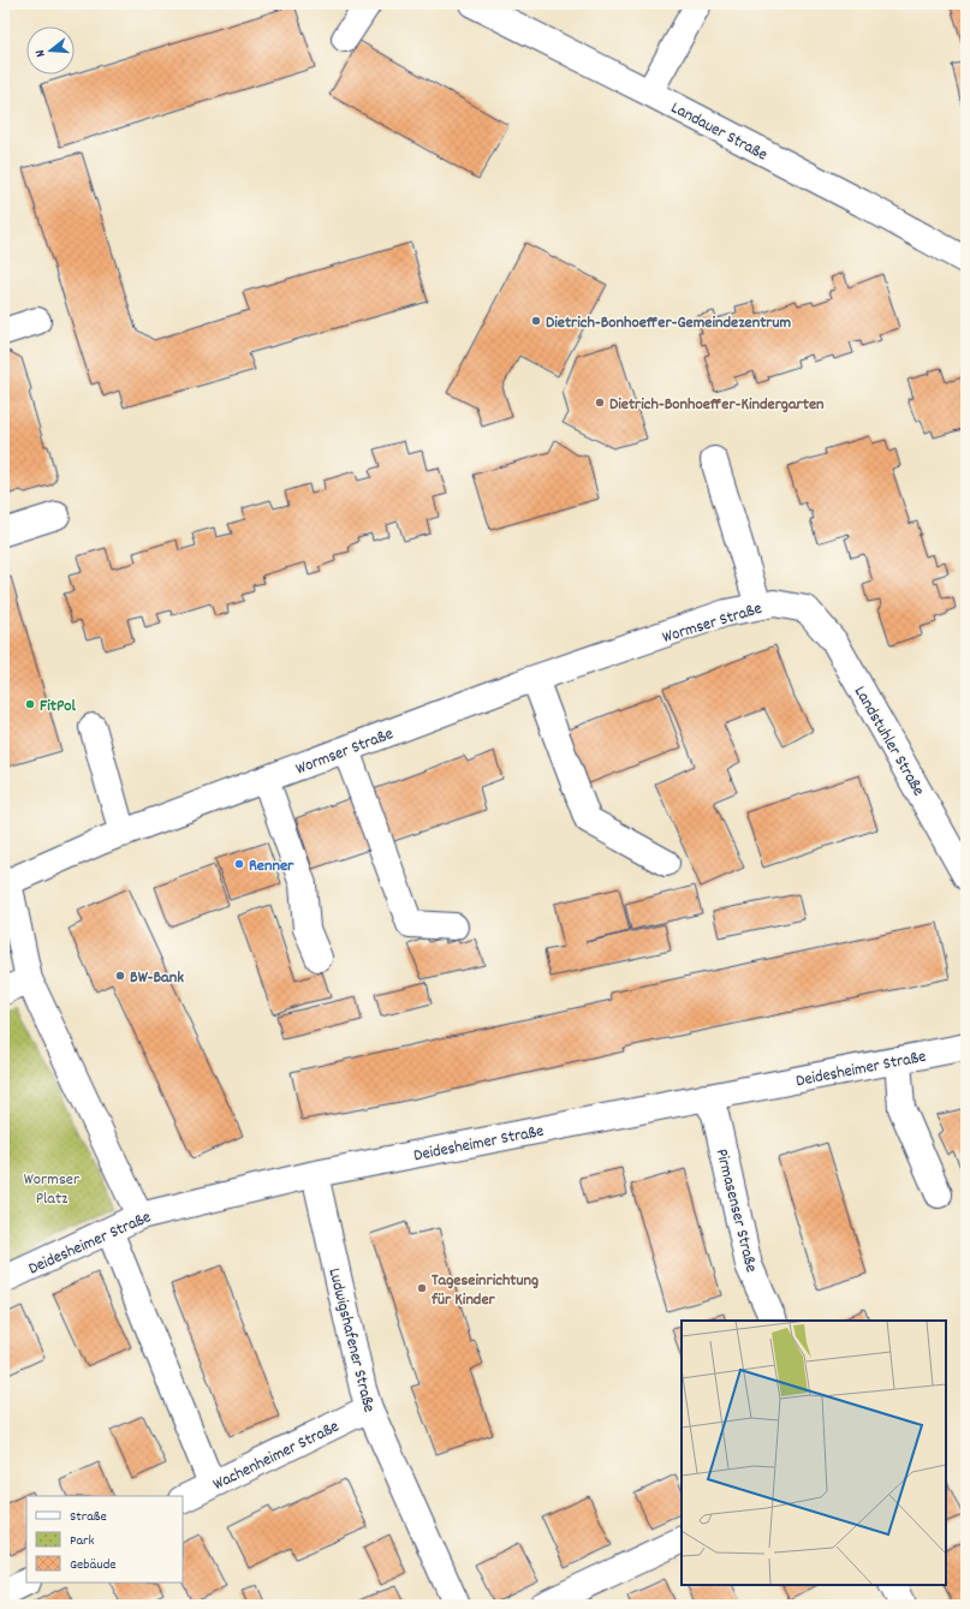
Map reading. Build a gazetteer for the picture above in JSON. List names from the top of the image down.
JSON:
{
  "streets": {
    "street": [
      "Landauer Straße",
      "Wormser Straße",
      "Landstuhler Straße",
      "Deidesheimer Straße",
      "Pirmasenser Straße",
      "Ludwigshafener Straße",
      "Wachenheimer Straße"
    ]
  },
  "crossings": [
    ["Wormser Straße", "Landstuhler Straße"],
    ["Deidesheimer Straße", "Pirmasenser Straße"],
    ["Deidesheimer Straße", "Ludwigshafener Straße"],
    ["Ludwigshafener Straße", "Wachenheimer Straße"]
  ],
  "parks": ["Wormser Platz"],
  "places": [
    "Dietrich-Bonhoeffer-Gemeindezentrum",
    "Dietrich-Bonhoeffer-Kindergarten",
    "FitPol",
    "Renner",
    "BW-Bank",
    "Tageseinrichtung für Kinder"
  ],
  "legend": ["Straße", "Park", "Gebäude"],
  "north": "left"
}
